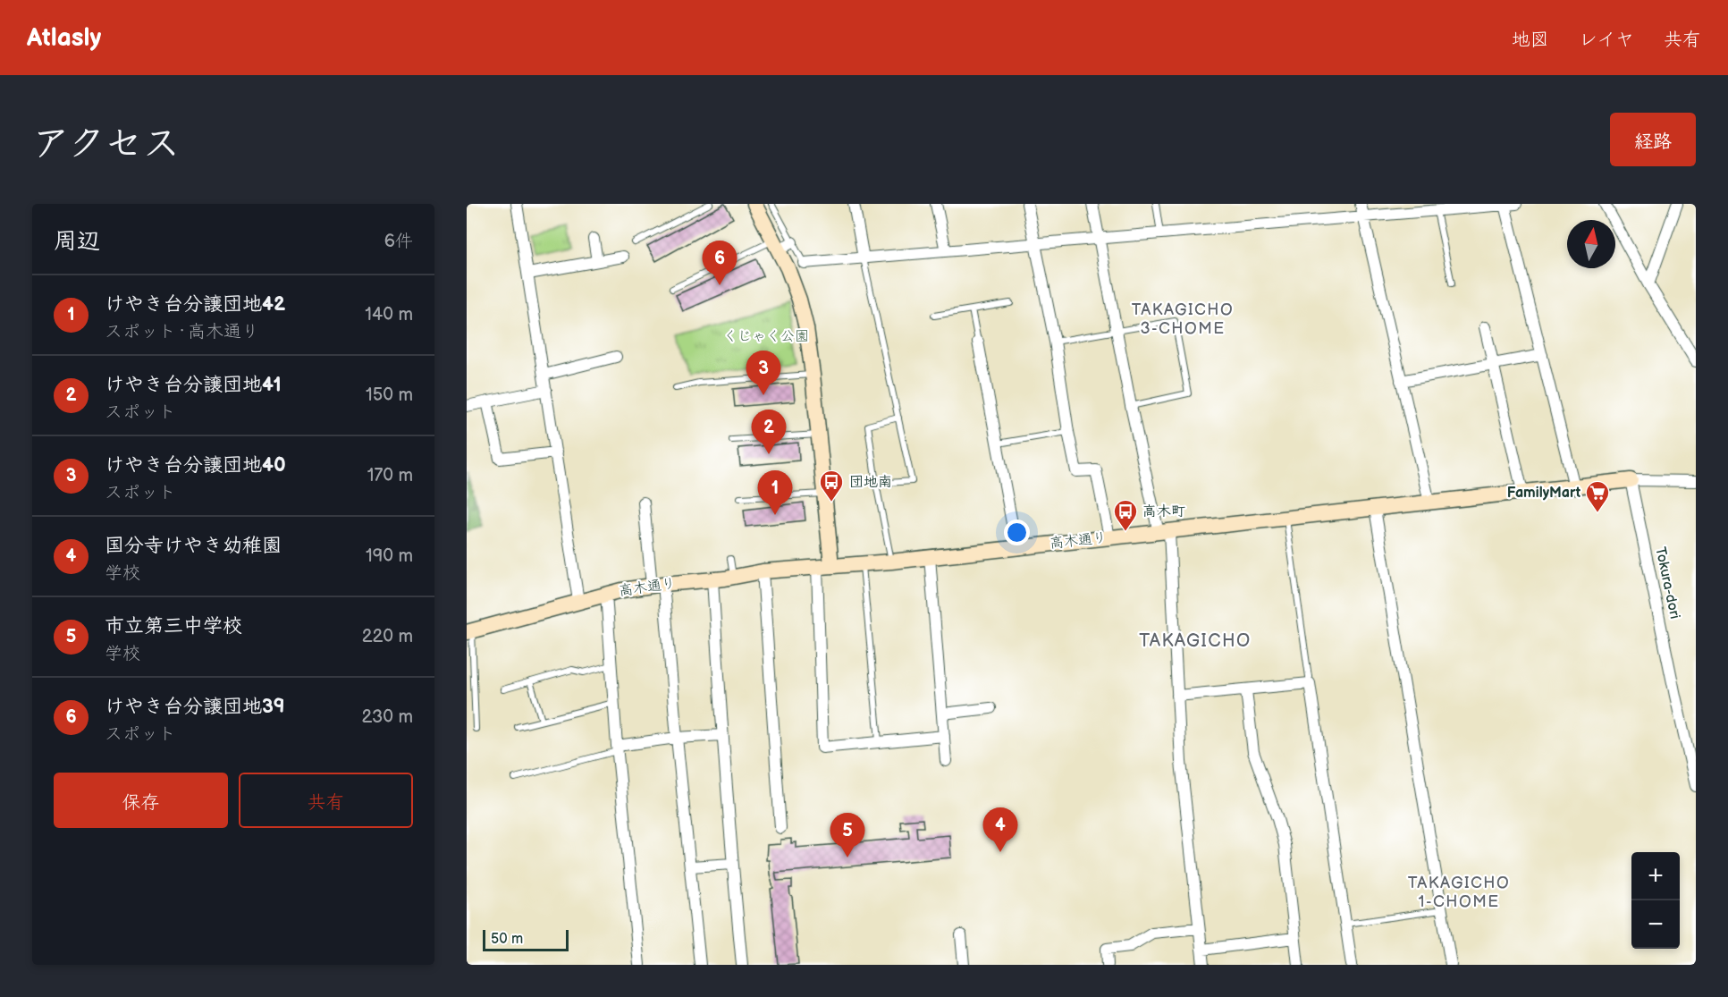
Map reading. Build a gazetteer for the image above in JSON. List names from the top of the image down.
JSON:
{
  "streets": {
    "street": ["高木通り", "Tokura-dori"]
  },
  "crossings": [
    ["高木通り", "Tokura-dori"]
  ],
  "districts": ["TAKAGICHO 3-CHOME", "TAKAGICHO", "TAKAGICHO 1-CHOME"],
  "parks": ["くじゃく公園"],
  "places": {
    "bus stop": ["団地南", "高木町"],
    "supermarket": ["FamilyMart"]
  },
  "scale_bar": "50 m",
  "north": "top",
  "page": {
    "header": "Atlasly",
    "nav": ["地図", "レイヤ", "共有"],
    "title": "アクセス",
    "buttons": [
      "経路",
      ["保存", "共有"]
    ],
    "heading": ["周辺", "6件"],
    "pins": [
      "6",
      "3",
      "2",
      "1",
      "4",
      "5"
    ],
    "list": [
      {
        "mark": "1",
        "name": "けやき台分譲団地42",
        "note": "スポット · 高木通り",
        "value": "140 m"
      },
      {
        "mark": "2",
        "name": "けやき台分譲団地41",
        "note": "スポット",
        "value": "150 m"
      },
      {
        "mark": "3",
        "name": "けやき台分譲団地40",
        "note": "スポット",
        "value": "170 m"
      },
      {
        "mark": "4",
        "name": "国分寺けやき幼稚園",
        "note": "学校",
        "value": "190 m"
      },
      {
        "mark": "5",
        "name": "市立第三中学校",
        "note": "学校",
        "value": "220 m"
      },
      {
        "mark": "6",
        "name": "けやき台分譲団地39",
        "note": "スポット",
        "value": "230 m"
      }
    ],
    "map_buttons": ["+", "−"],
    "scale": "50 m"
  }
}
